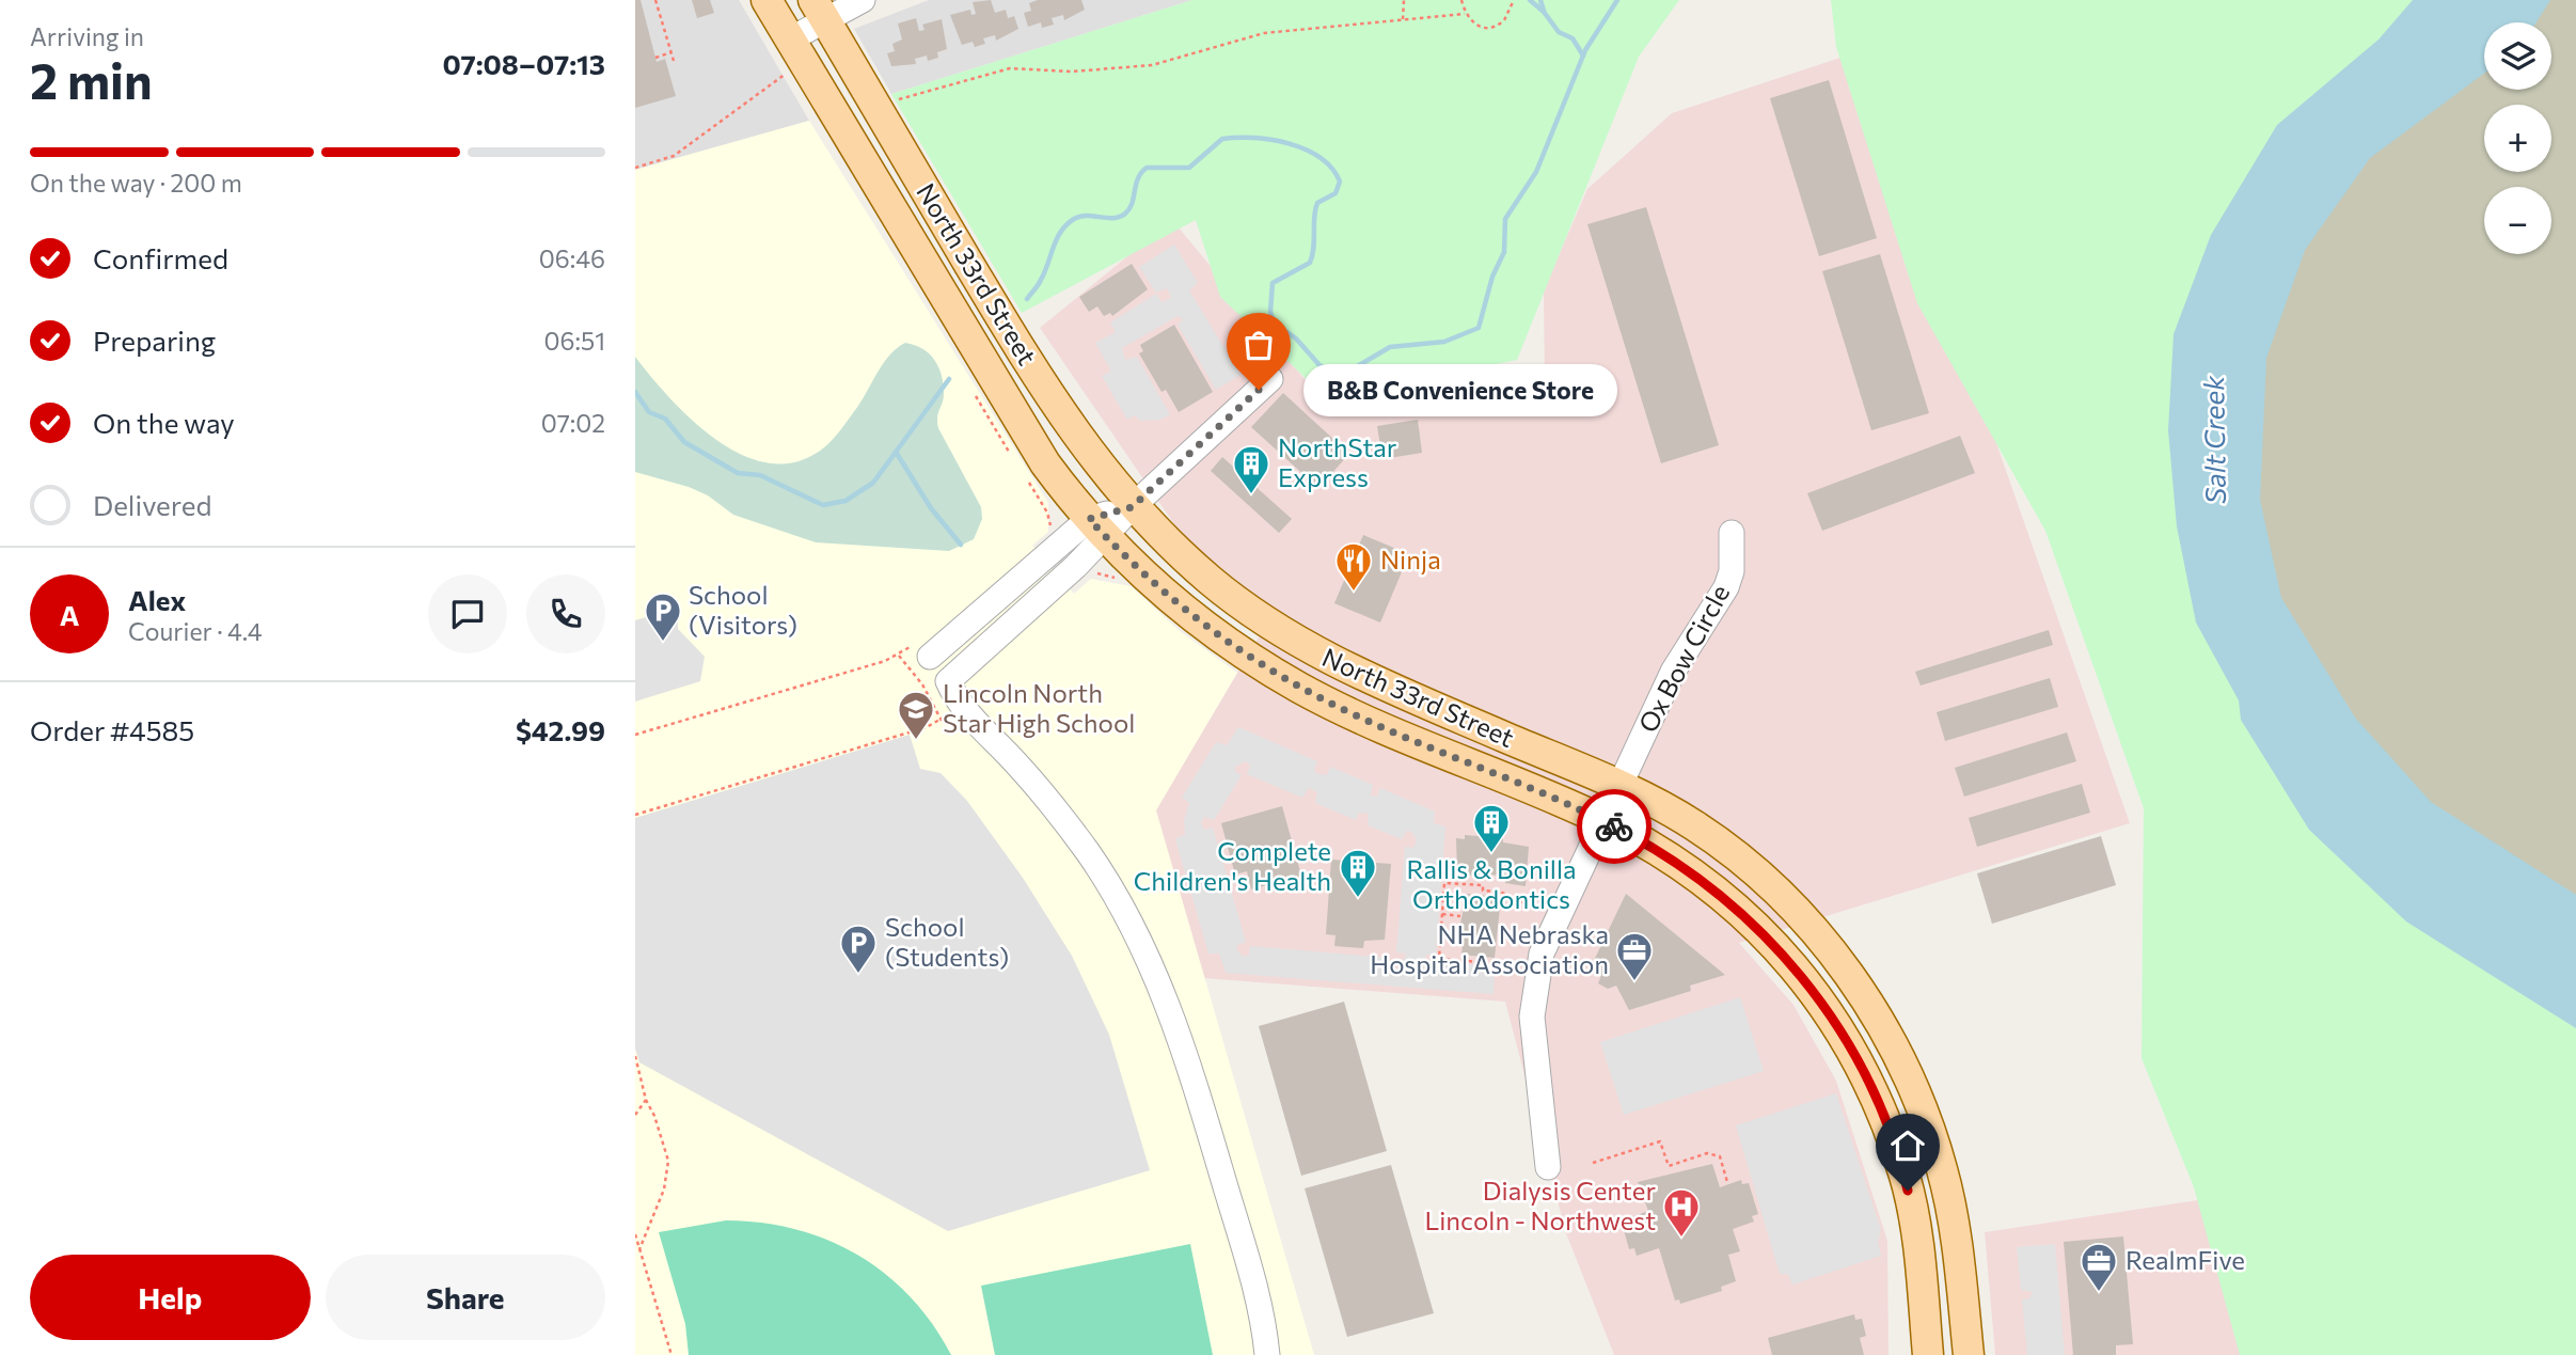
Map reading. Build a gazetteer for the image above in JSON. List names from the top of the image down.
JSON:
{
  "streets": {
    "main road": ["North 33rd Street"],
    "street": ["Ox Bow Circle"]
  },
  "crossings": [
    ["North 33rd Street", "Ox Bow Circle"]
  ],
  "water": ["Salt Creek"],
  "places": {
    "other": ["B&B Convenience Store"],
    "building": ["NorthStar Express", "Rallis & Bonilla Orthodontics", "Complete Children's Health"],
    "restaurant": ["Ninja"],
    "parking": ["School (Visitors)", "School (Students)"],
    "school or university": ["Lincoln North Star High School"],
    "office": ["NHA Nebraska Hospital Association", "RealmFive"],
    "hospital": ["Dialysis Center Lincoln - Northwest"]
  },
  "page": {
    "heading": ["2 min", "Arriving in", "07:08–07:13"],
    "panel": [
      "Alex",
      "Courier · 4.4",
      "Order #4585",
      "$42.99"
    ],
    "map_buttons": ["+", "−"],
    "bar": "On the way · 200 m",
    "list": [
      ["Confirmed", "06:46"],
      ["Preparing", "06:51"],
      ["On the way", "07:02"],
      "Delivered"
    ],
    "bubble": "B&B Convenience Store",
    "round": "A",
    "buttons": ["Help", "Share"]
  }
}
